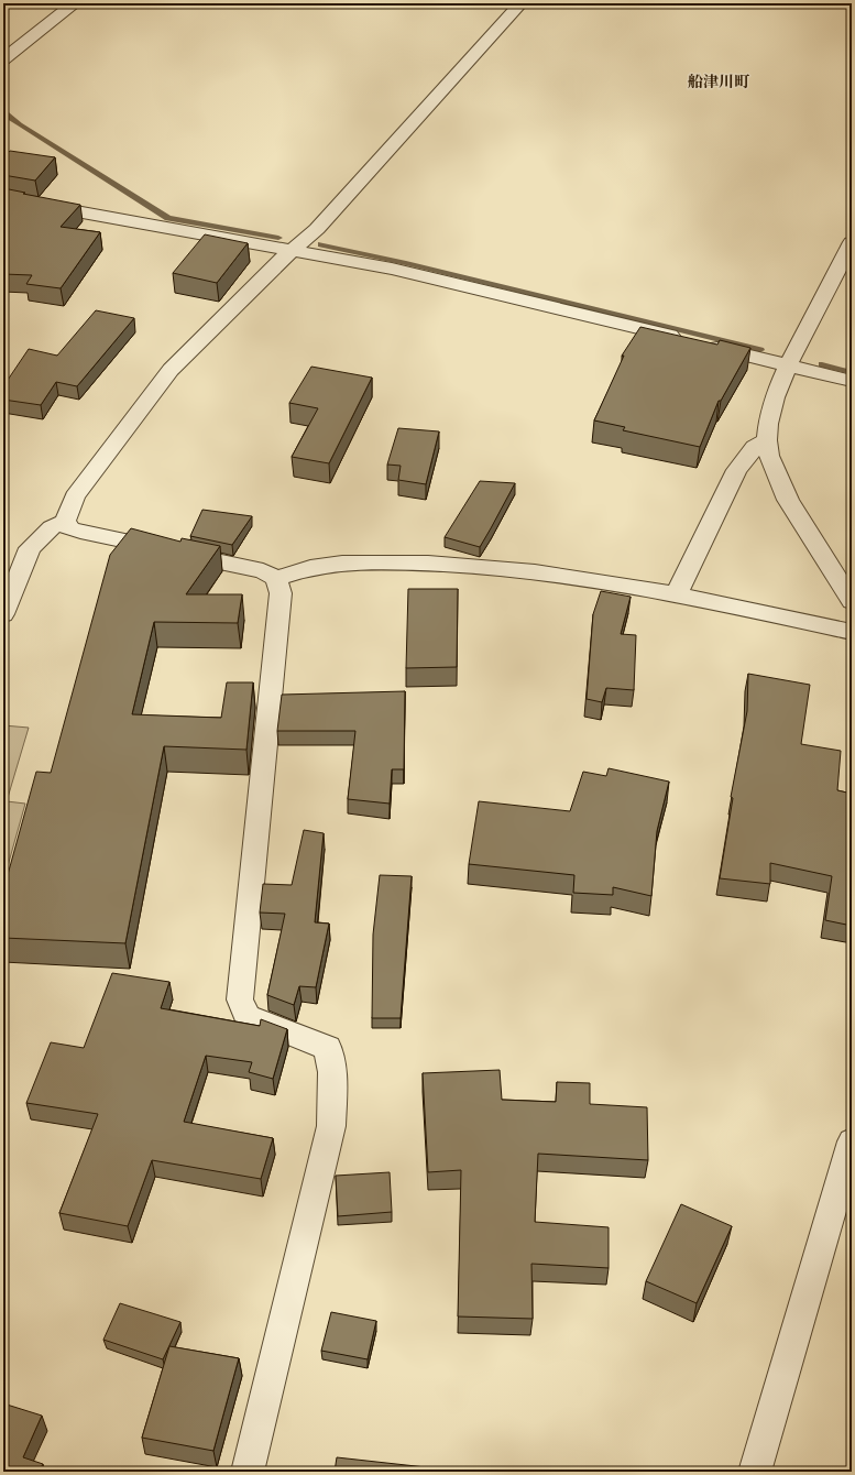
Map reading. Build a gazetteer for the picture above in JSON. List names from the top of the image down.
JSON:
{
  "districts": ["船津川町"]
}
